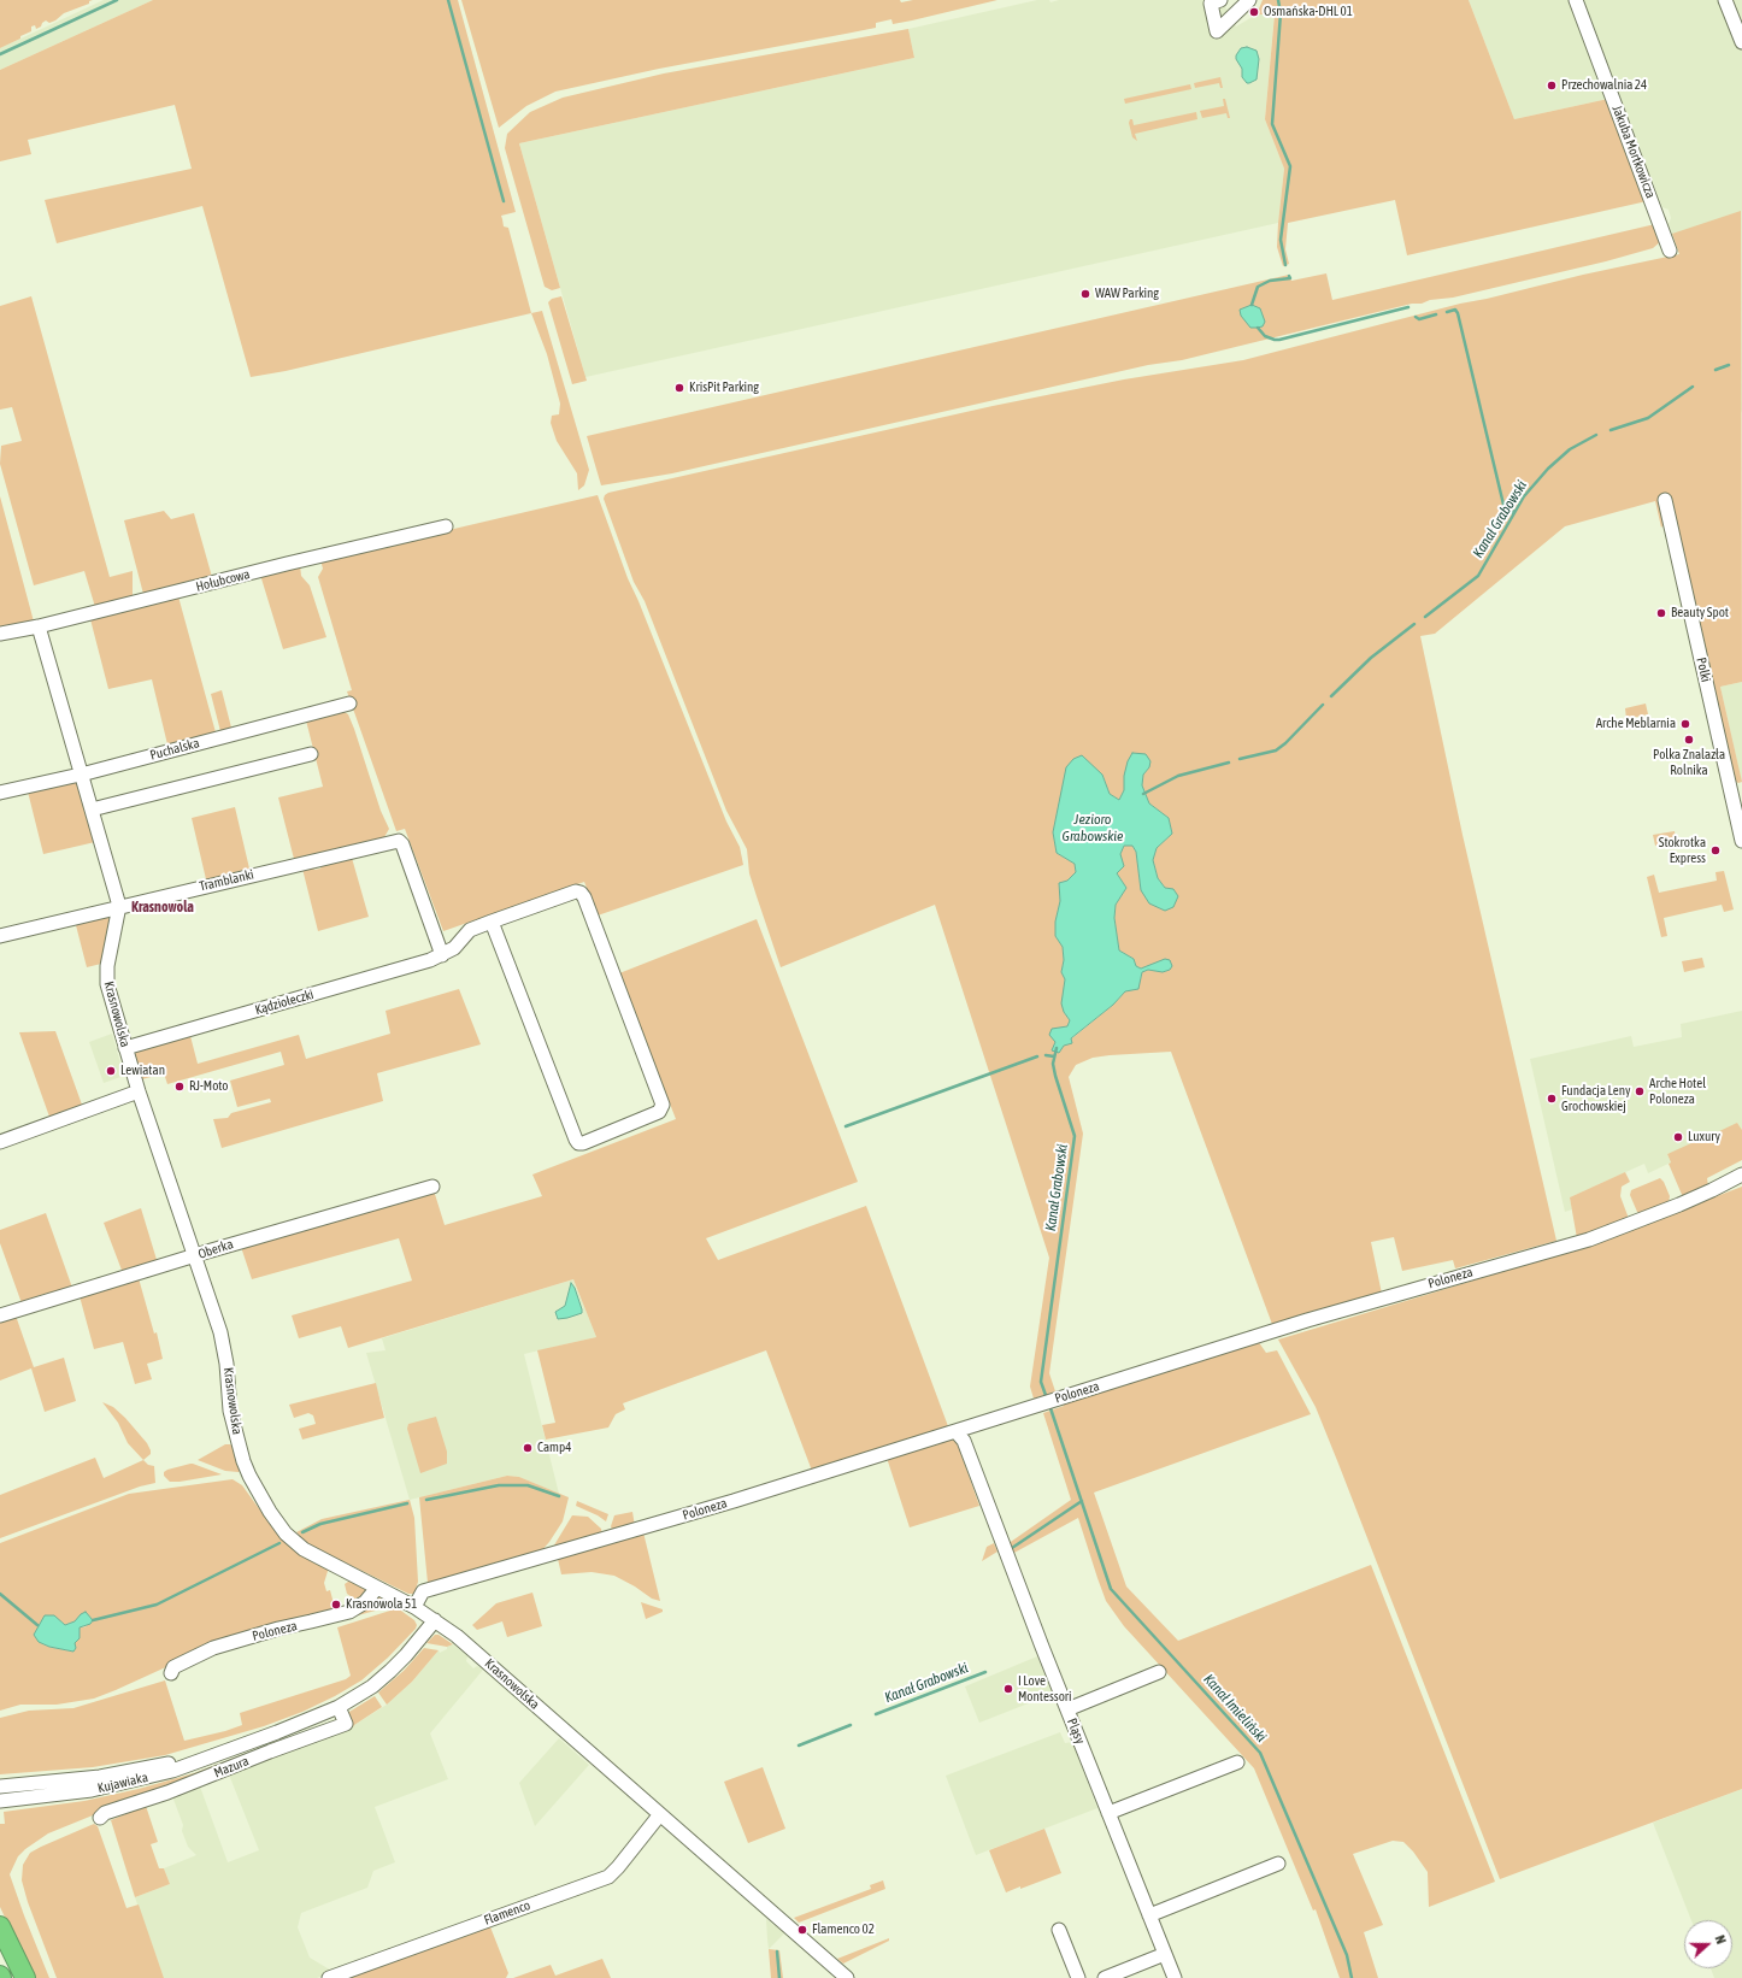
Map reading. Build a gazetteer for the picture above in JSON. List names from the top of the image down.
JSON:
{
  "streets": {
    "street": [
      "Jakuba Mortkowicza",
      "Hołubcowa",
      "Polki",
      "Puchalska",
      "Tramblanki",
      "Kądziołeczki",
      "Krasnowolska",
      "Oberka",
      "Poloneza",
      "Pląsy",
      "Mazura",
      "Kujawiaka",
      "Flamenco"
    ]
  },
  "crossings": [
    ["Hołubcowa", "Krasnowolska"],
    ["Puchalska", "Krasnowolska"],
    ["Tramblanki", "Kądziołeczki"],
    ["Tramblanki", "Krasnowolska"],
    ["Kądziołeczki", "Krasnowolska"],
    ["Krasnowolska", "Oberka"],
    ["Krasnowolska", "Poloneza"],
    ["Krasnowolska", "Kujawiaka"],
    ["Krasnowolska", "Flamenco"],
    ["Poloneza", "Pląsy"],
    ["Mazura", "Kujawiaka"]
  ],
  "districts": ["Krasnowola"],
  "water": ["Kanał Grabowski", "Jezioro Grabowskie", "Kanał Imieliński"],
  "places": [
    "Osmańska-DHL 01",
    "Przechowalnia 24",
    "WAW Parking",
    "KrisPit Parking",
    "Beauty Spot",
    "Arche Meblarnia",
    "Polka Znalazła Rolnika",
    "Stokrotka Express",
    "Lewiatan",
    "RJ-Moto",
    "Arche Hotel Poloneza",
    "Fundacja Leny Grochowskiej",
    "Luxury",
    "Camp4",
    "Krasnowola 51",
    "I Love Montessori",
    "Flamenco 02"
  ],
  "north": "right"
}
